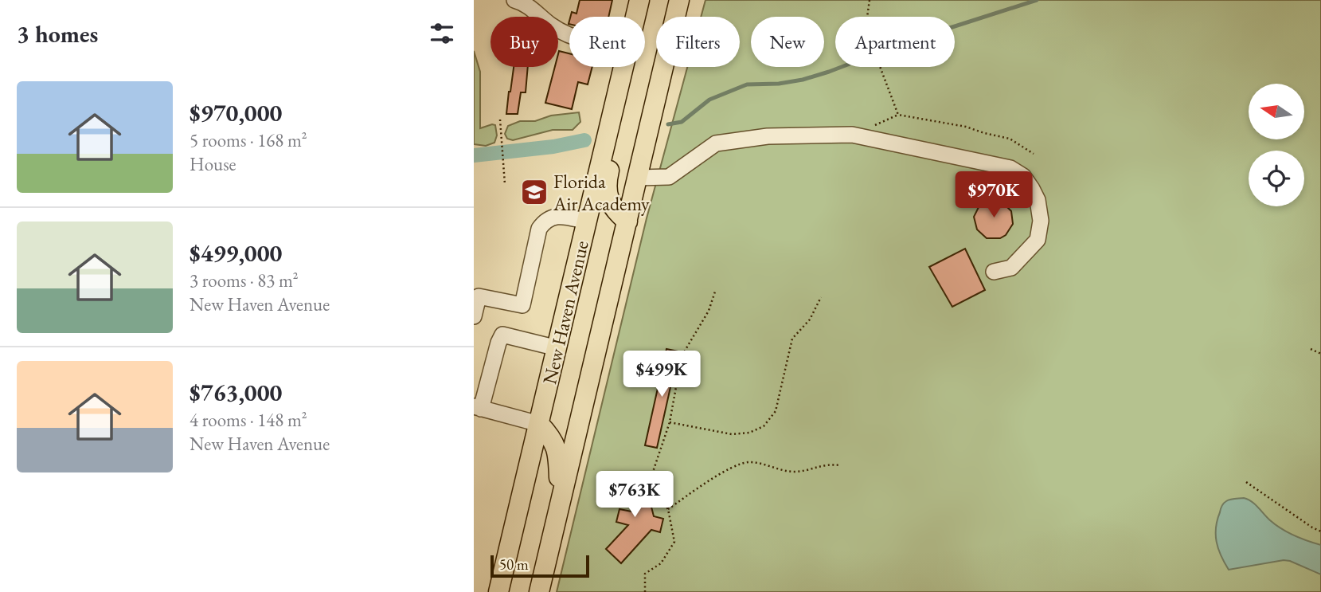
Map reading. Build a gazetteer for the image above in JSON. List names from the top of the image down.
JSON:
{
  "streets": {
    "main road": ["New Haven Avenue"]
  },
  "places": {
    "school or university": ["Florida Air Academy"]
  },
  "scale_bar": "50 m",
  "north": "left",
  "page": {
    "heading": "3 homes",
    "chip": [
      "Buy",
      "Rent",
      "Filters",
      "New",
      "Apartment"
    ],
    "list": [
      {
        "name": "$970,000",
        "note": "5 rooms · 168 m² · House"
      },
      {
        "name": "$499,000",
        "note": "3 rooms · 83 m² · New Haven Avenue"
      },
      {
        "name": "$763,000",
        "note": "4 rooms · 148 m² · New Haven Avenue"
      }
    ],
    "price": ["$970K", "$499K", "$763K"],
    "scale": "50 m"
  }
}
